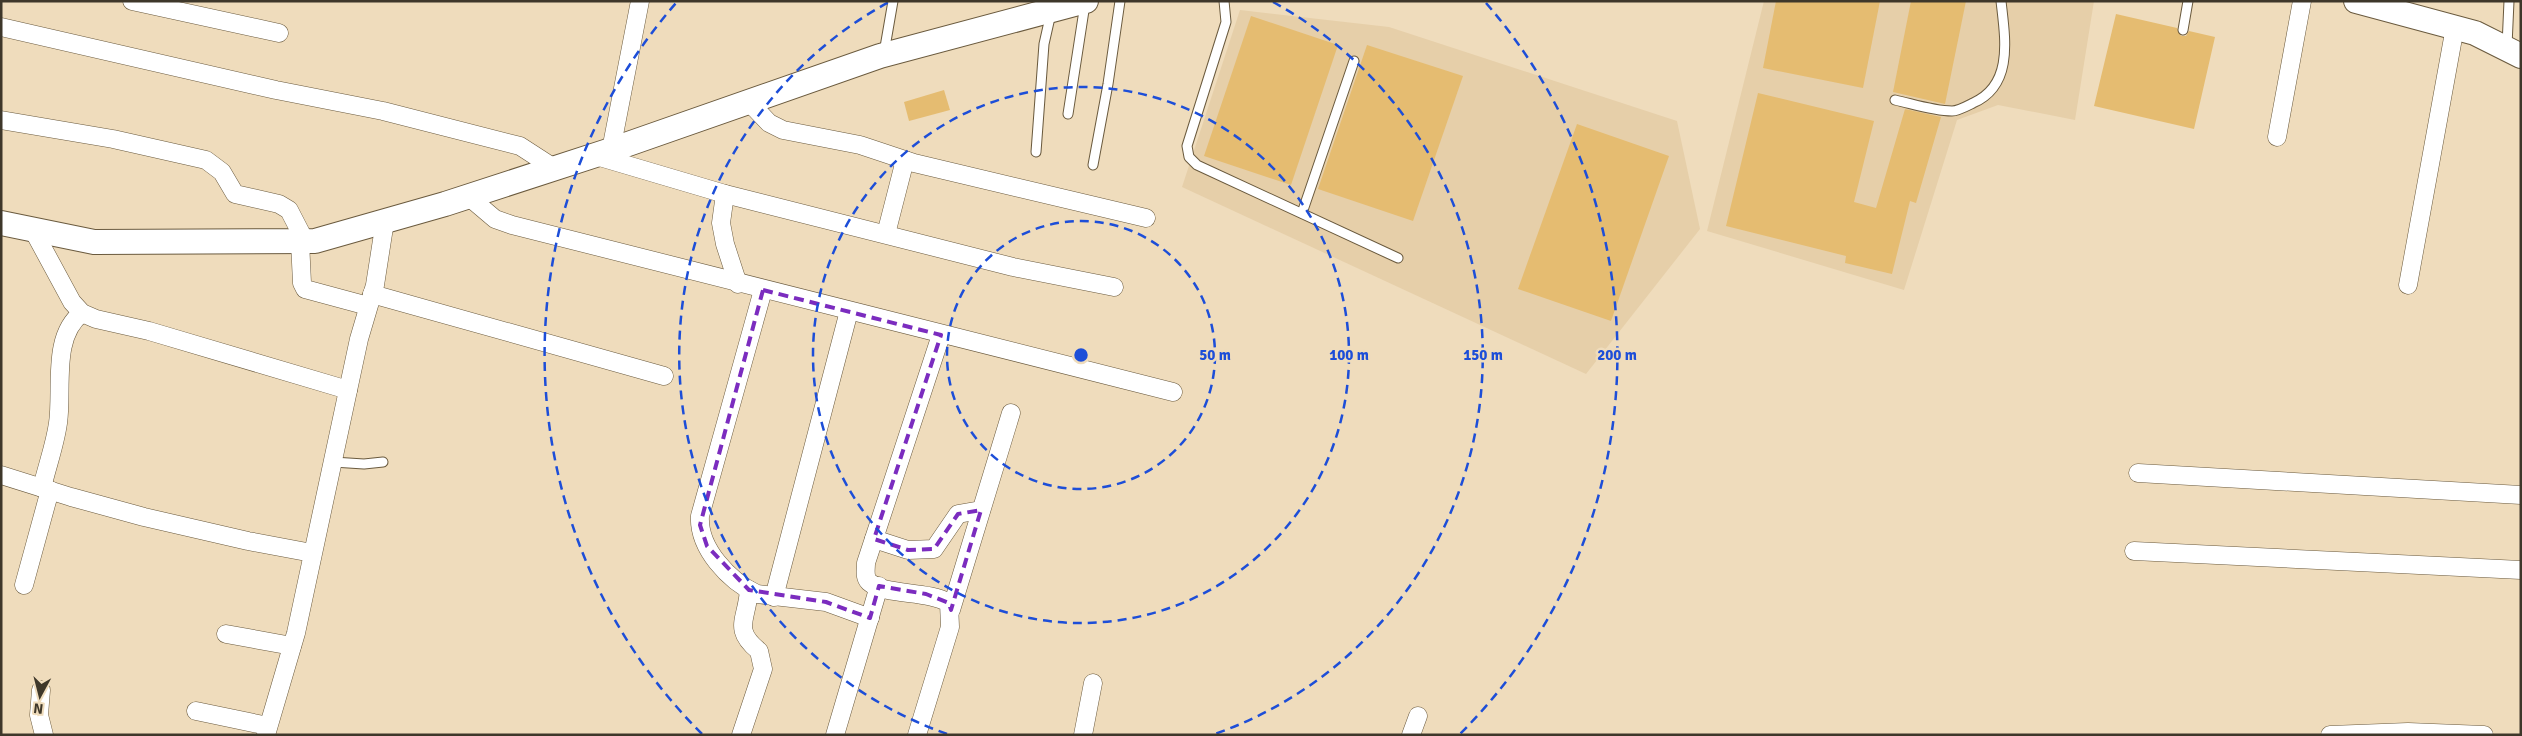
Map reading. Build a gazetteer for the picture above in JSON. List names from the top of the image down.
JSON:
{
  "north": "bottom",
  "rings": [
    "50 m",
    "100 m",
    "150 m",
    "200 m"
  ]
}
